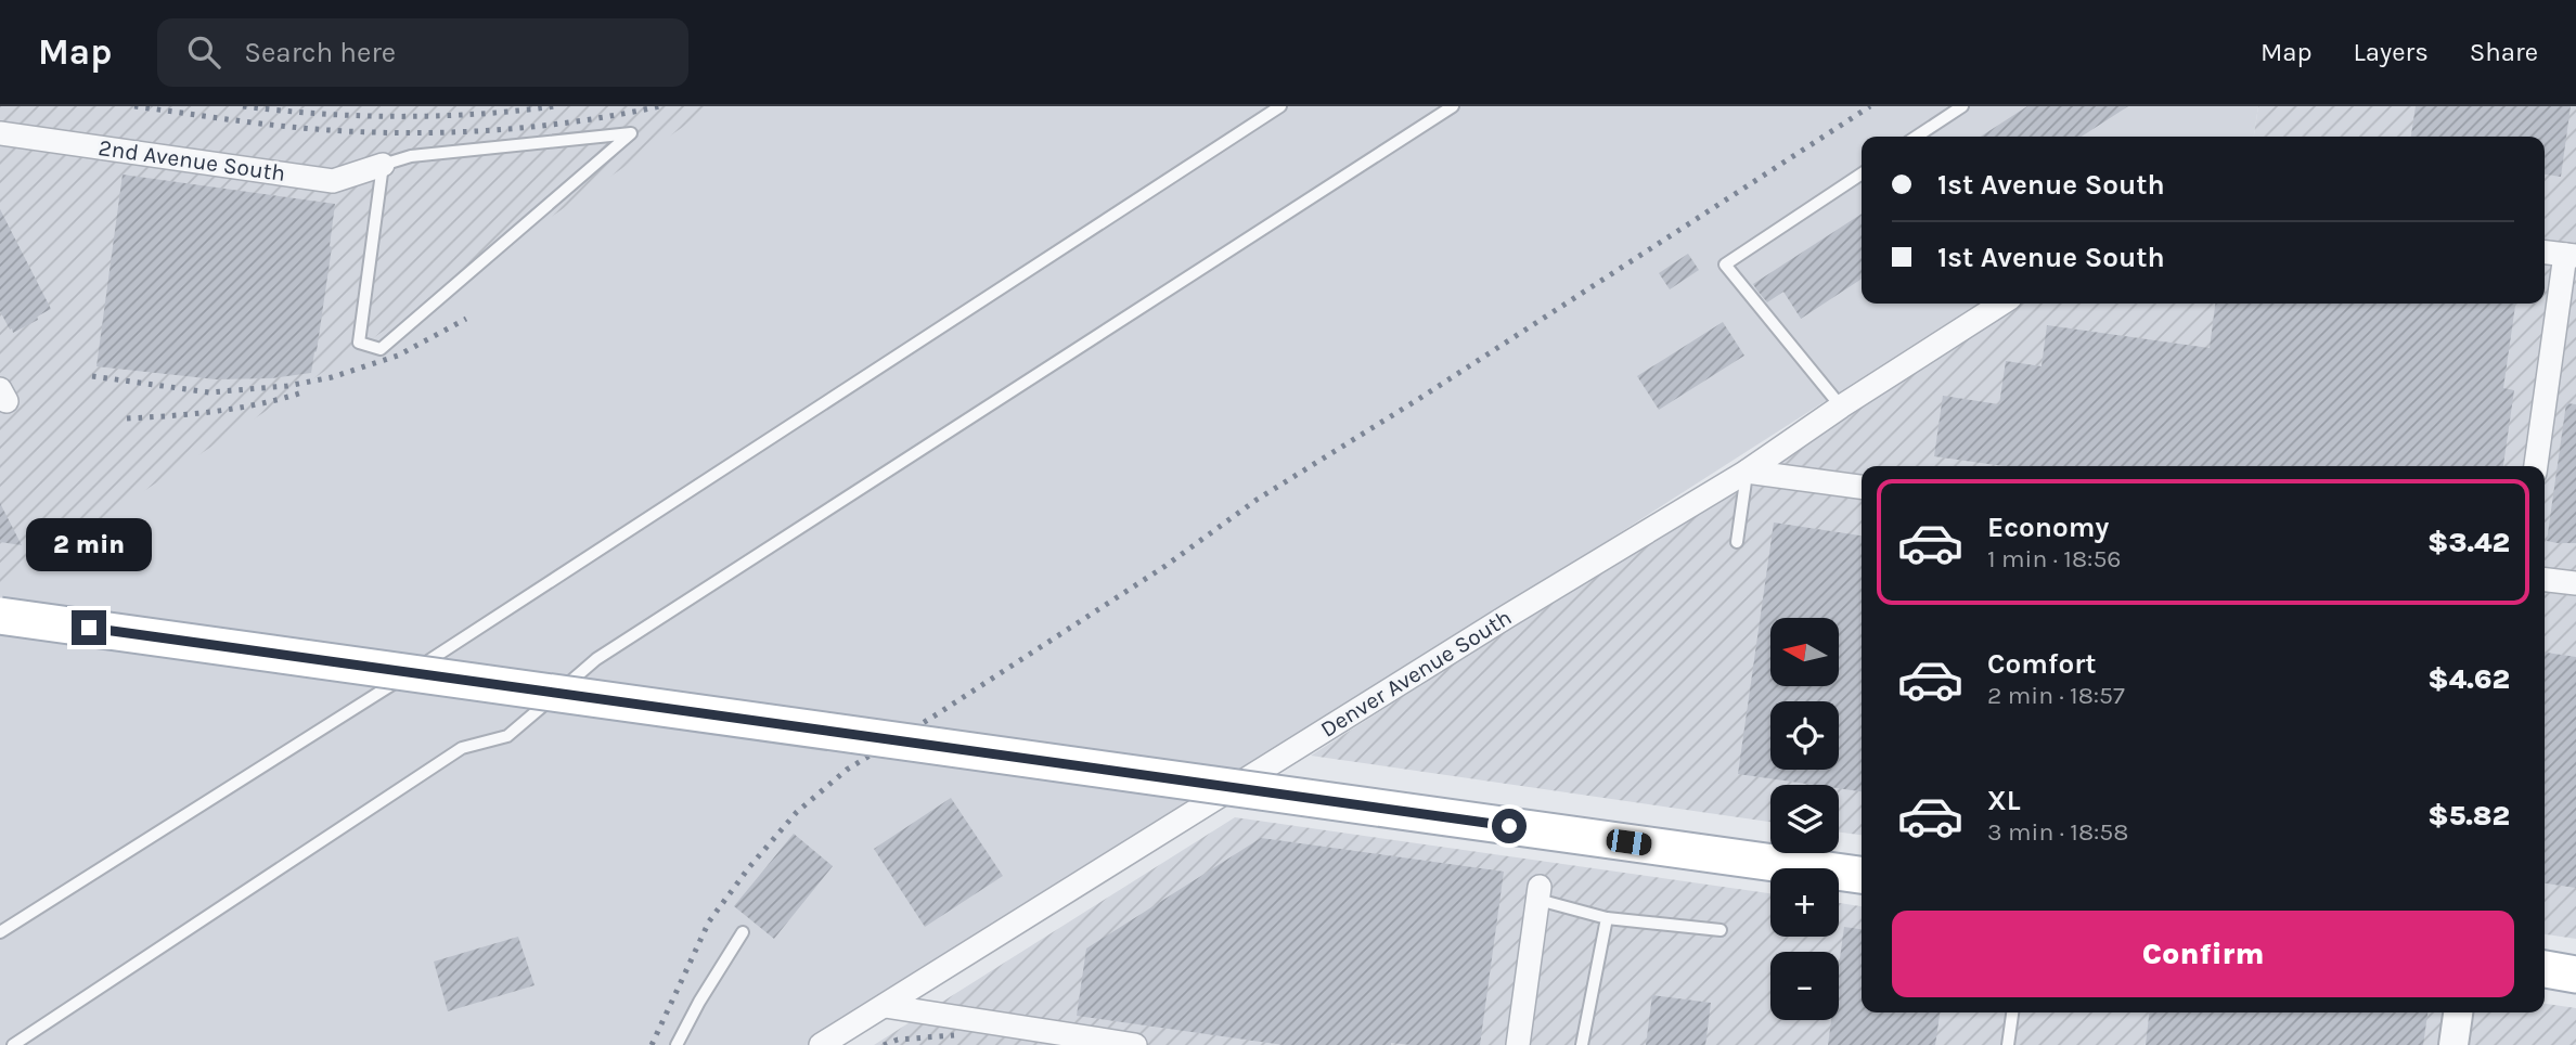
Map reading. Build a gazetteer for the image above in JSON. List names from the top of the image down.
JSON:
{
  "streets": {
    "street": ["2nd Avenue South", "Denver Avenue South"]
  },
  "north": "left",
  "page": {
    "header": "Map",
    "search": "Search here",
    "nav": ["Map", "Layers", "Share"],
    "banner": ["1st Avenue South", "1st Avenue South"],
    "list": [
      {
        "name": "Economy",
        "note": "1 min · 18:56",
        "value": "$3.42"
      },
      {
        "name": "Comfort",
        "note": "2 min · 18:57",
        "value": "$4.62"
      },
      {
        "name": "XL",
        "note": "3 min · 18:58",
        "value": "$5.82"
      }
    ],
    "bubble": "2 min",
    "map_buttons": ["+", "−"],
    "buttons": "Confirm"
  }
}
